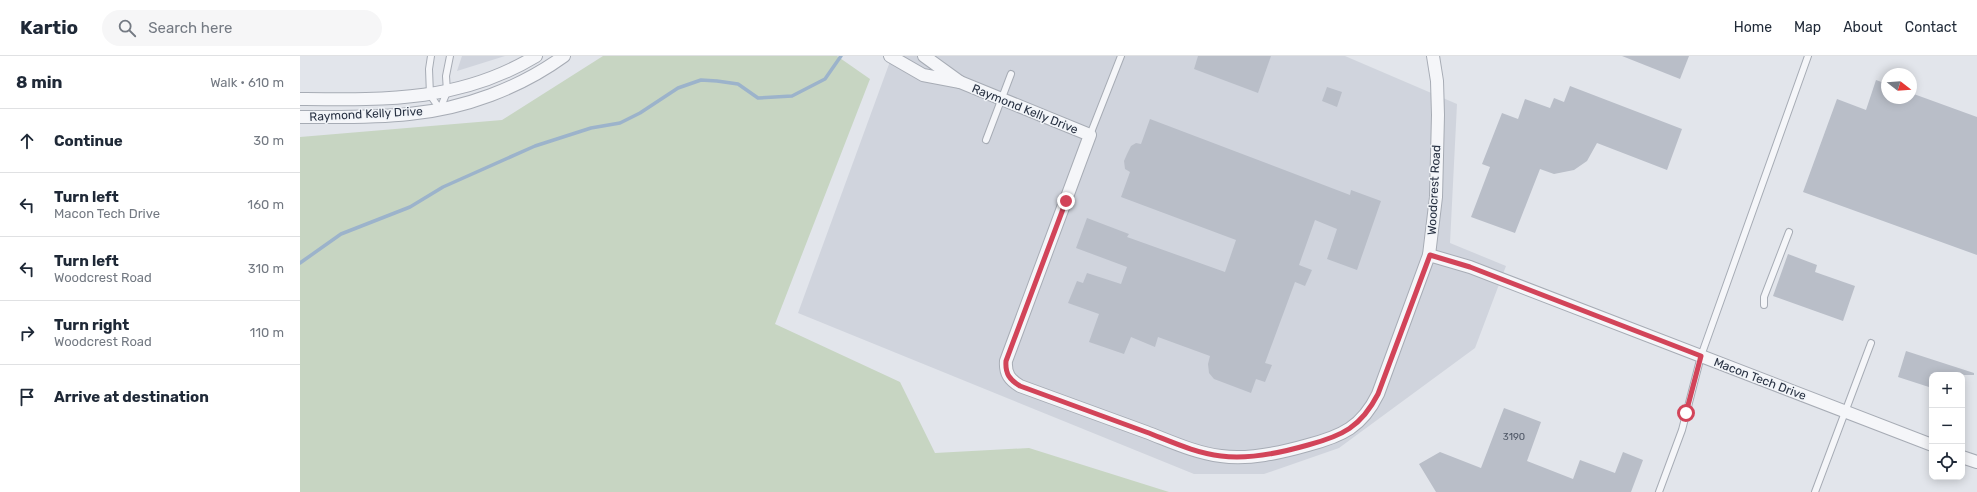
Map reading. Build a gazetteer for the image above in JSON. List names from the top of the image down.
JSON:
{
  "streets": {
    "street": ["Raymond Kelly Drive", "Woodcrest Road", "Macon Tech Drive"]
  },
  "crossings": [
    ["Raymond Kelly Drive", "Woodcrest Road"],
    ["Woodcrest Road", "Macon Tech Drive"]
  ],
  "house_numbers": ["3190"],
  "north": "right",
  "page": {
    "header": "Kartio",
    "search": "Search here",
    "nav": [
      "Home",
      "Map",
      "About",
      "Contact"
    ],
    "heading": ["8 min", "Walk · 610 m"],
    "list": [
      ["Continue", "30 m"],
      ["Turn left", "Macon Tech Drive", "160 m"],
      ["Turn left", "Woodcrest Road", "310 m"],
      ["Turn right", "Woodcrest Road", "110 m"],
      "Arrive at destination"
    ],
    "map_buttons": ["+", "−"]
  }
}
